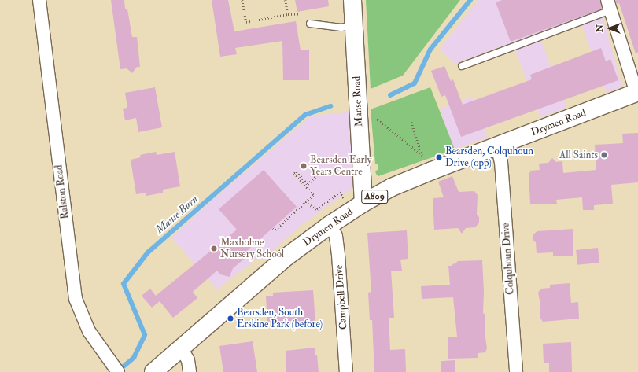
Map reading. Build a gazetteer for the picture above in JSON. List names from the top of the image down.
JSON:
{
  "streets": {
    "main road": ["Manse Road", "Drymen Road", "A809"],
    "street": ["Ralston Road", "Colquhoun Drive", "Campbell Drive"]
  },
  "crossings": [
    ["Manse Road", "Drymen Road"],
    ["Drymen Road", "Colquhoun Drive"],
    ["Drymen Road", "Campbell Drive"]
  ],
  "water": ["Manse Burn"],
  "places": [
    "All Saints",
    "Bearsden, Colquhoun Drive (opp)",
    "Bearsden Early Years Centre",
    "Maxholme Nursery School",
    "Bearsden, South Erskine Park (before)"
  ],
  "north": "left"
}
